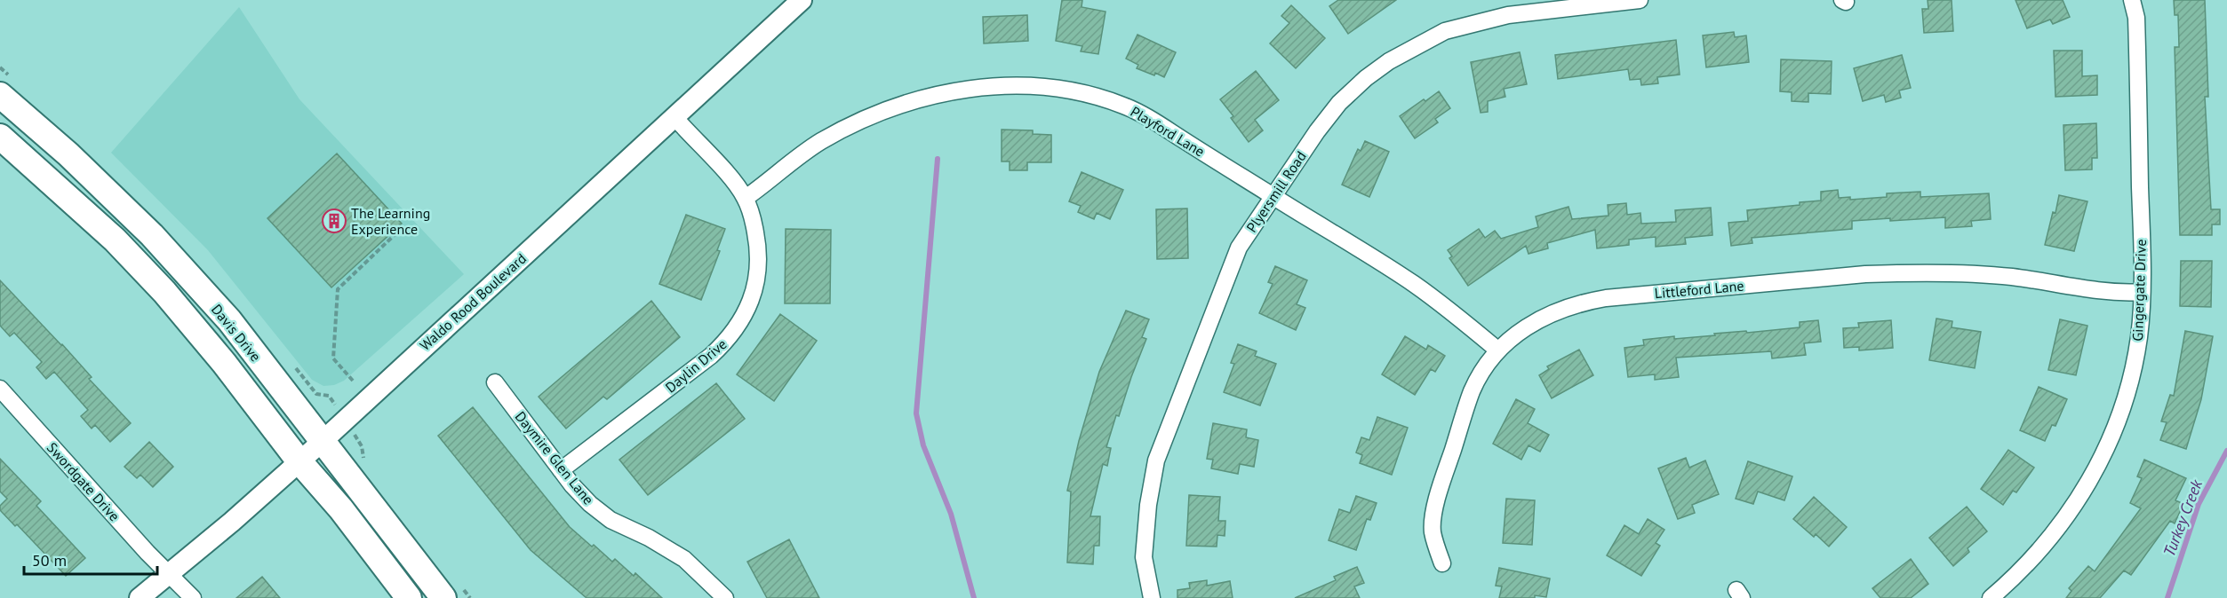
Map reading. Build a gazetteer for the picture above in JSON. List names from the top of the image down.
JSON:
{
  "streets": {
    "main road": ["Davis Drive"],
    "street": [
      "Playford Lane",
      "Plyersmill Road",
      "Littleford Lane",
      "Gingergate Drive",
      "Waldo Rood Boulevard",
      "Daylin Drive",
      "Daymire Glen Lane",
      "Swordgate Drive"
    ]
  },
  "crossings": [
    ["Playford Lane", "Plyersmill Road"],
    ["Playford Lane", "Littleford Lane"],
    ["Playford Lane", "Daylin Drive"],
    ["Littleford Lane", "Gingergate Drive"],
    ["Waldo Rood Boulevard", "Davis Drive"],
    ["Waldo Rood Boulevard", "Daylin Drive"],
    ["Waldo Rood Boulevard", "Swordgate Drive"],
    ["Daylin Drive", "Daymire Glen Lane"]
  ],
  "water": ["Turkey Creek"],
  "places": {
    "building": ["The Learning Experience"]
  },
  "scale_bar": "50 m"
}
